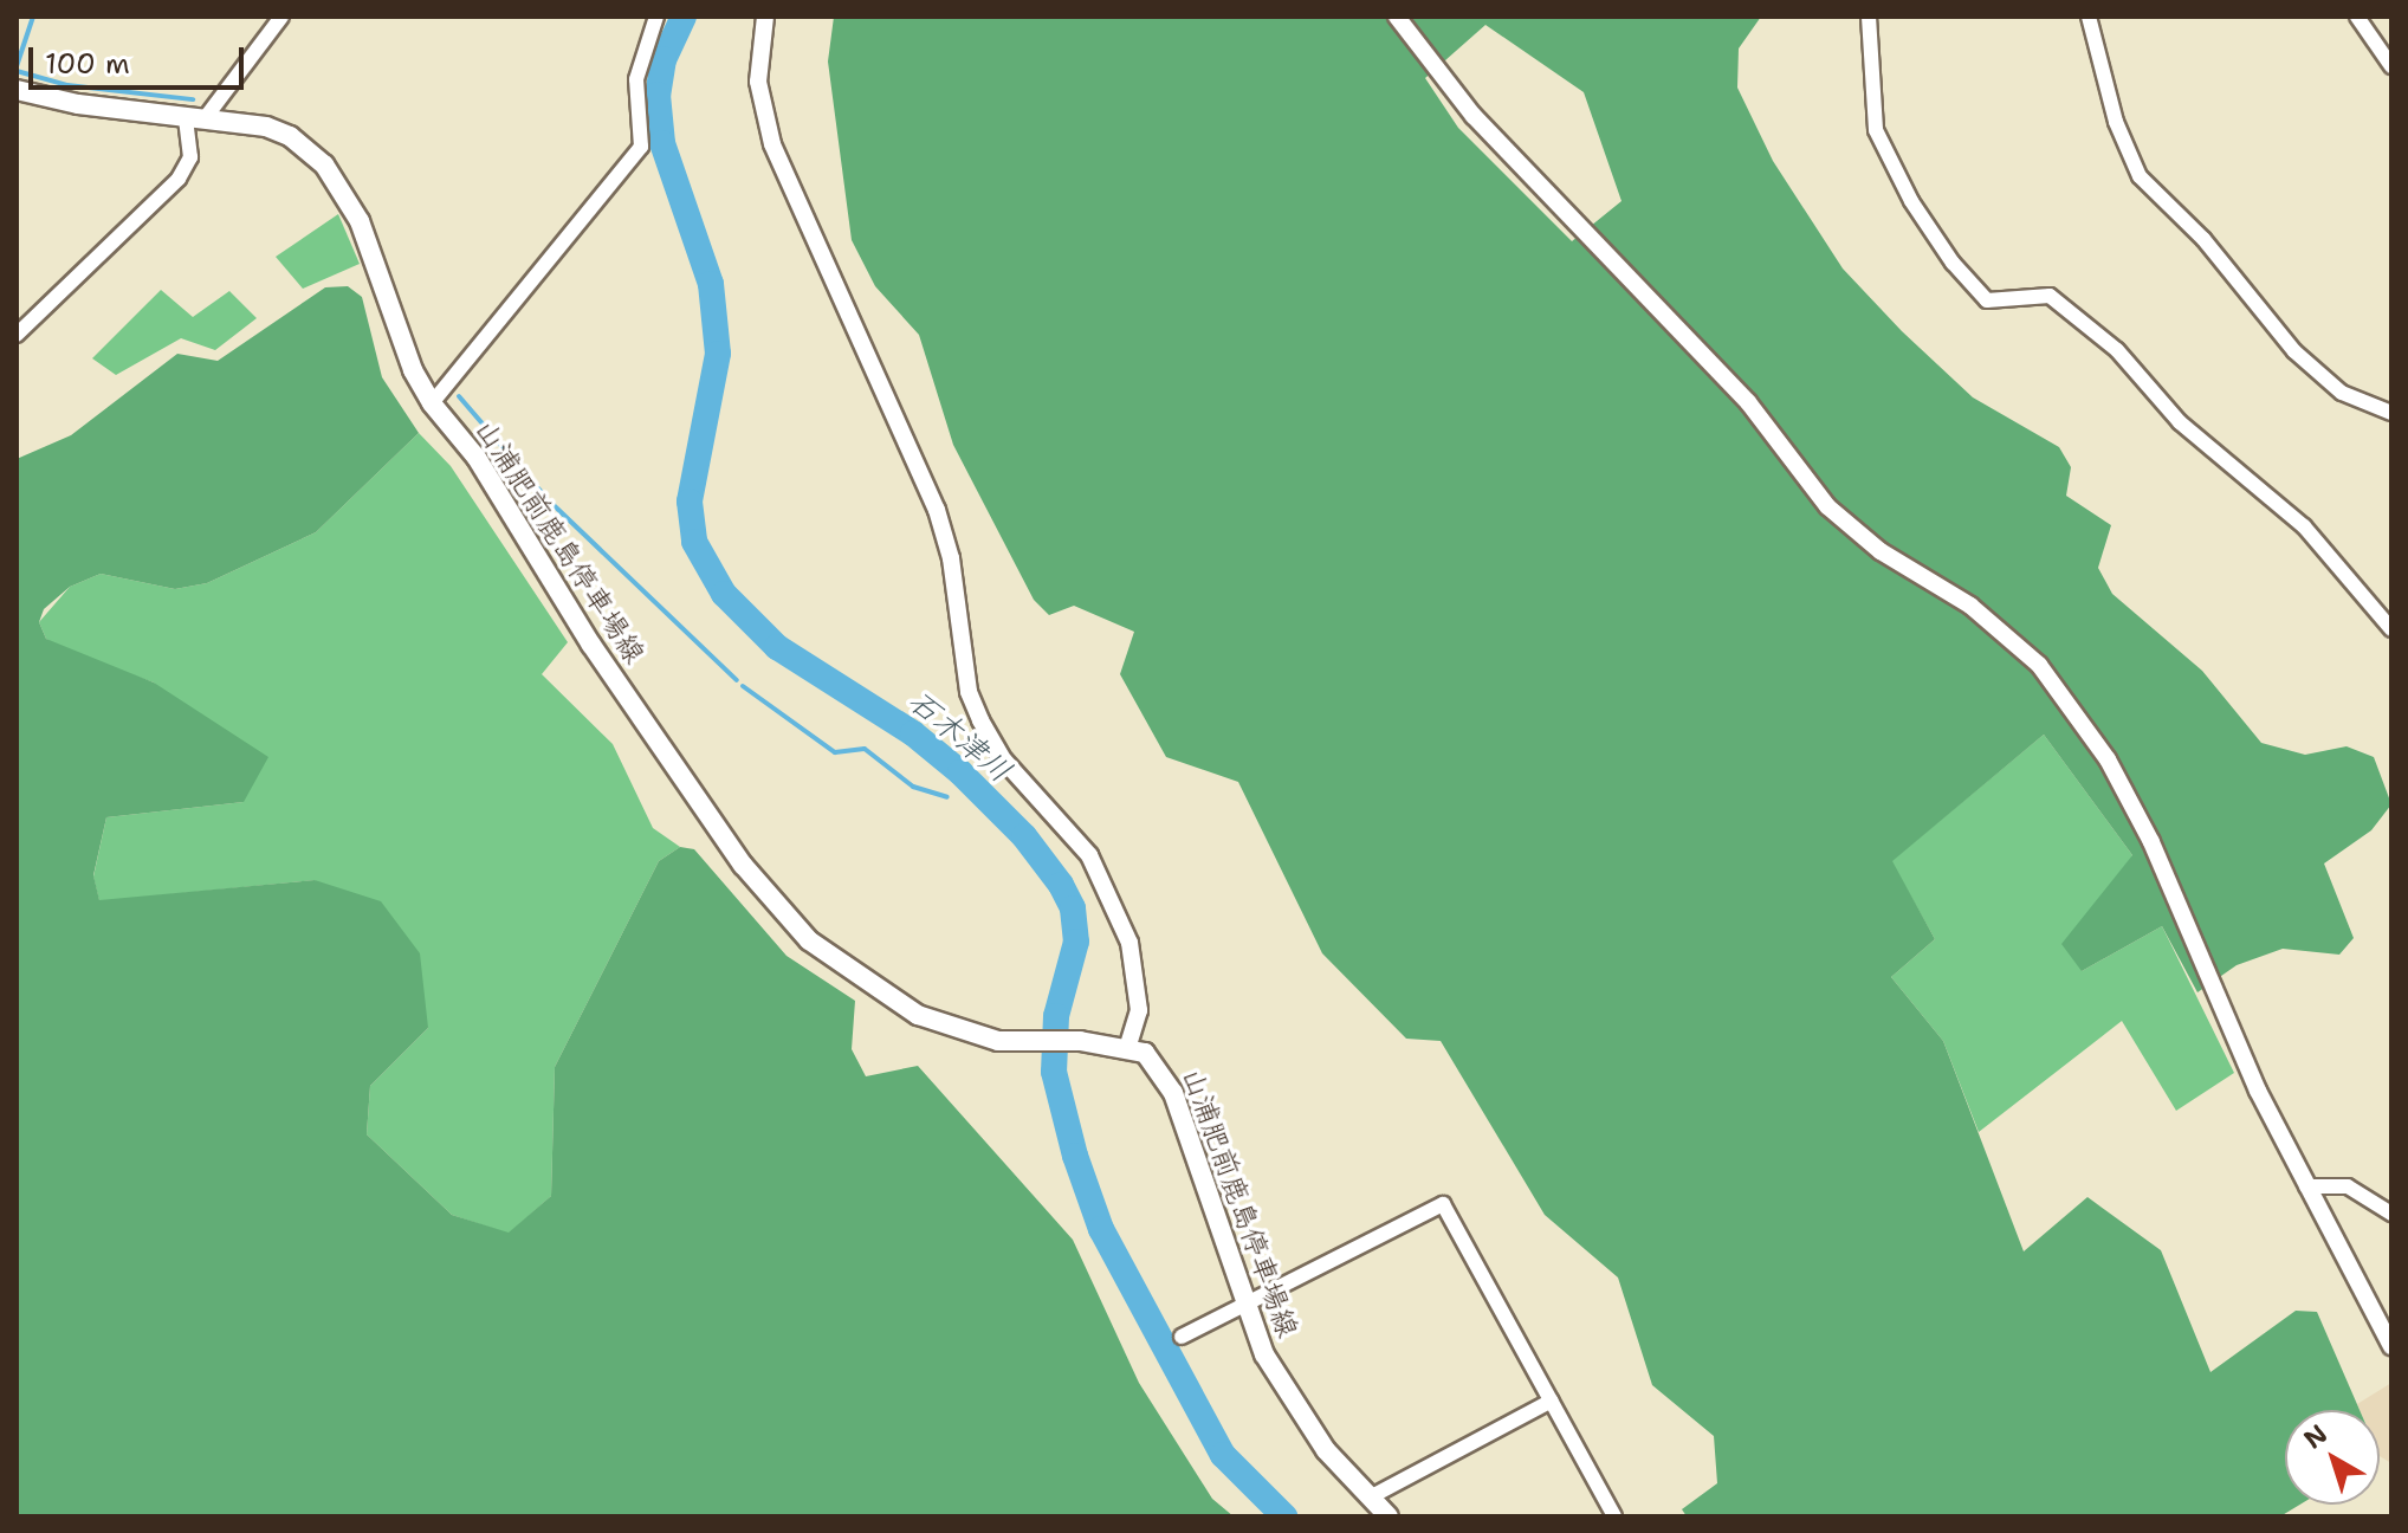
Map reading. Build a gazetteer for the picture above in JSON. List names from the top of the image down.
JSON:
{
  "streets": {
    "main road": ["山浦肥前鹿島停車場線"]
  },
  "water": ["石木津川"],
  "scale_bar": "100 m",
  "north": "top left"
}
